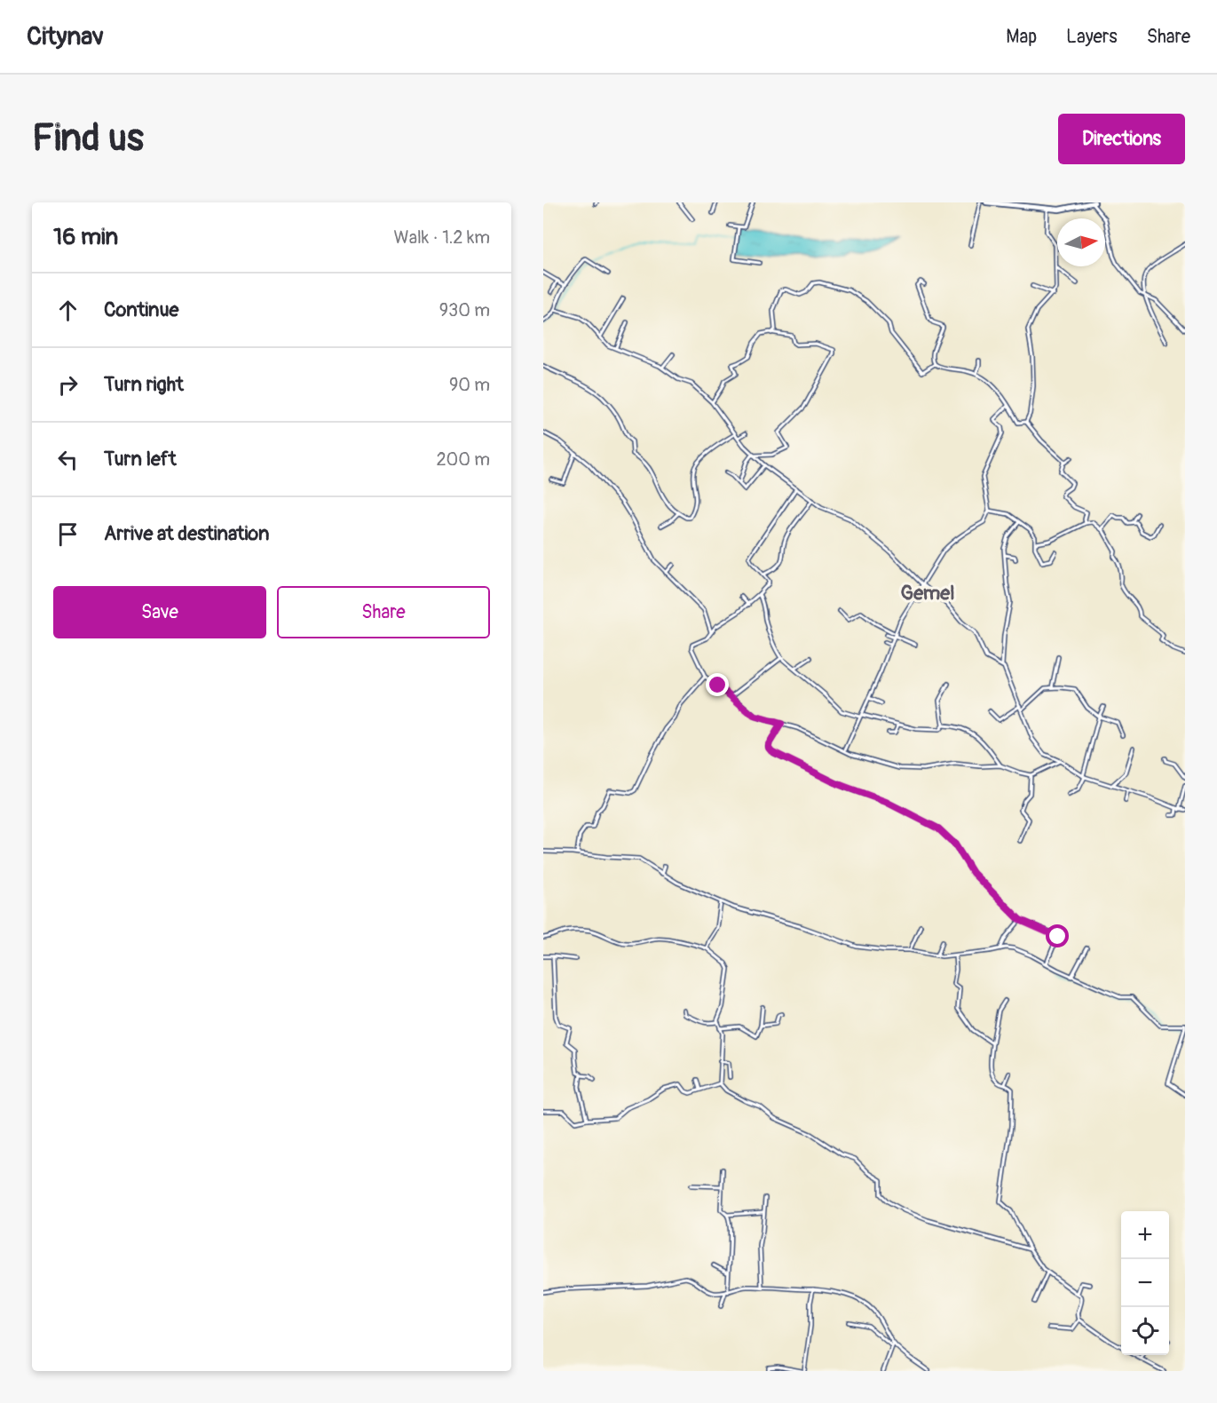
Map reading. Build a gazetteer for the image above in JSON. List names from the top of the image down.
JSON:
{
  "districts": ["Gemel"],
  "north": "right",
  "page": {
    "header": "Citynav",
    "nav": ["Map", "Layers", "Share"],
    "buttons": [
      "Directions",
      ["Save", "Share"]
    ],
    "title": "Find us",
    "heading": ["16 min", "Walk · 1.2 km"],
    "list": [
      ["Continue", "930 m"],
      ["Turn right", "90 m"],
      ["Turn left", "200 m"],
      "Arrive at destination"
    ],
    "map_buttons": ["+", "−"]
  }
}
